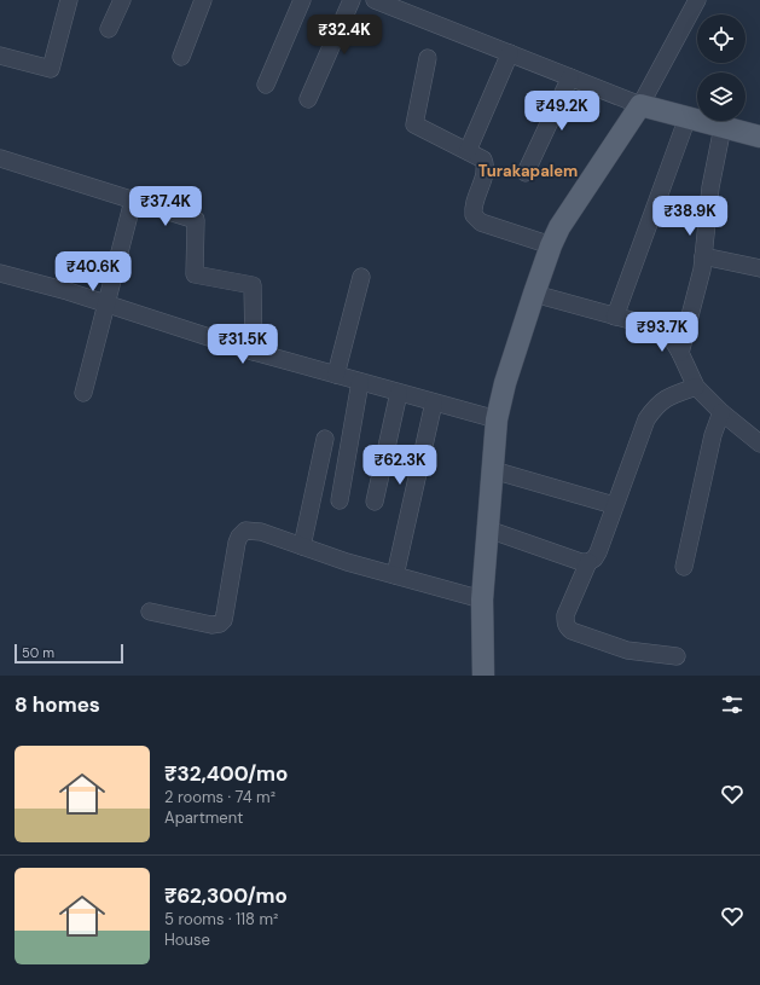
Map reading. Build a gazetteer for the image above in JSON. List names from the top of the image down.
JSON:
{
  "districts": ["Turakapalem"],
  "scale_bar": "50 m",
  "page": {
    "price": [
      "₹32.4K",
      "₹49.2K",
      "₹37.4K",
      "₹38.9K",
      "₹40.6K",
      "₹93.7K",
      "₹31.5K",
      "₹62.3K"
    ],
    "scale": "50 m",
    "heading": "8 homes",
    "list": [
      {
        "name": "₹32,400/mo",
        "note": "2 rooms · 74 m² · Apartment"
      },
      {
        "name": "₹62,300/mo",
        "note": "5 rooms · 118 m² · House"
      }
    ]
  }
}
